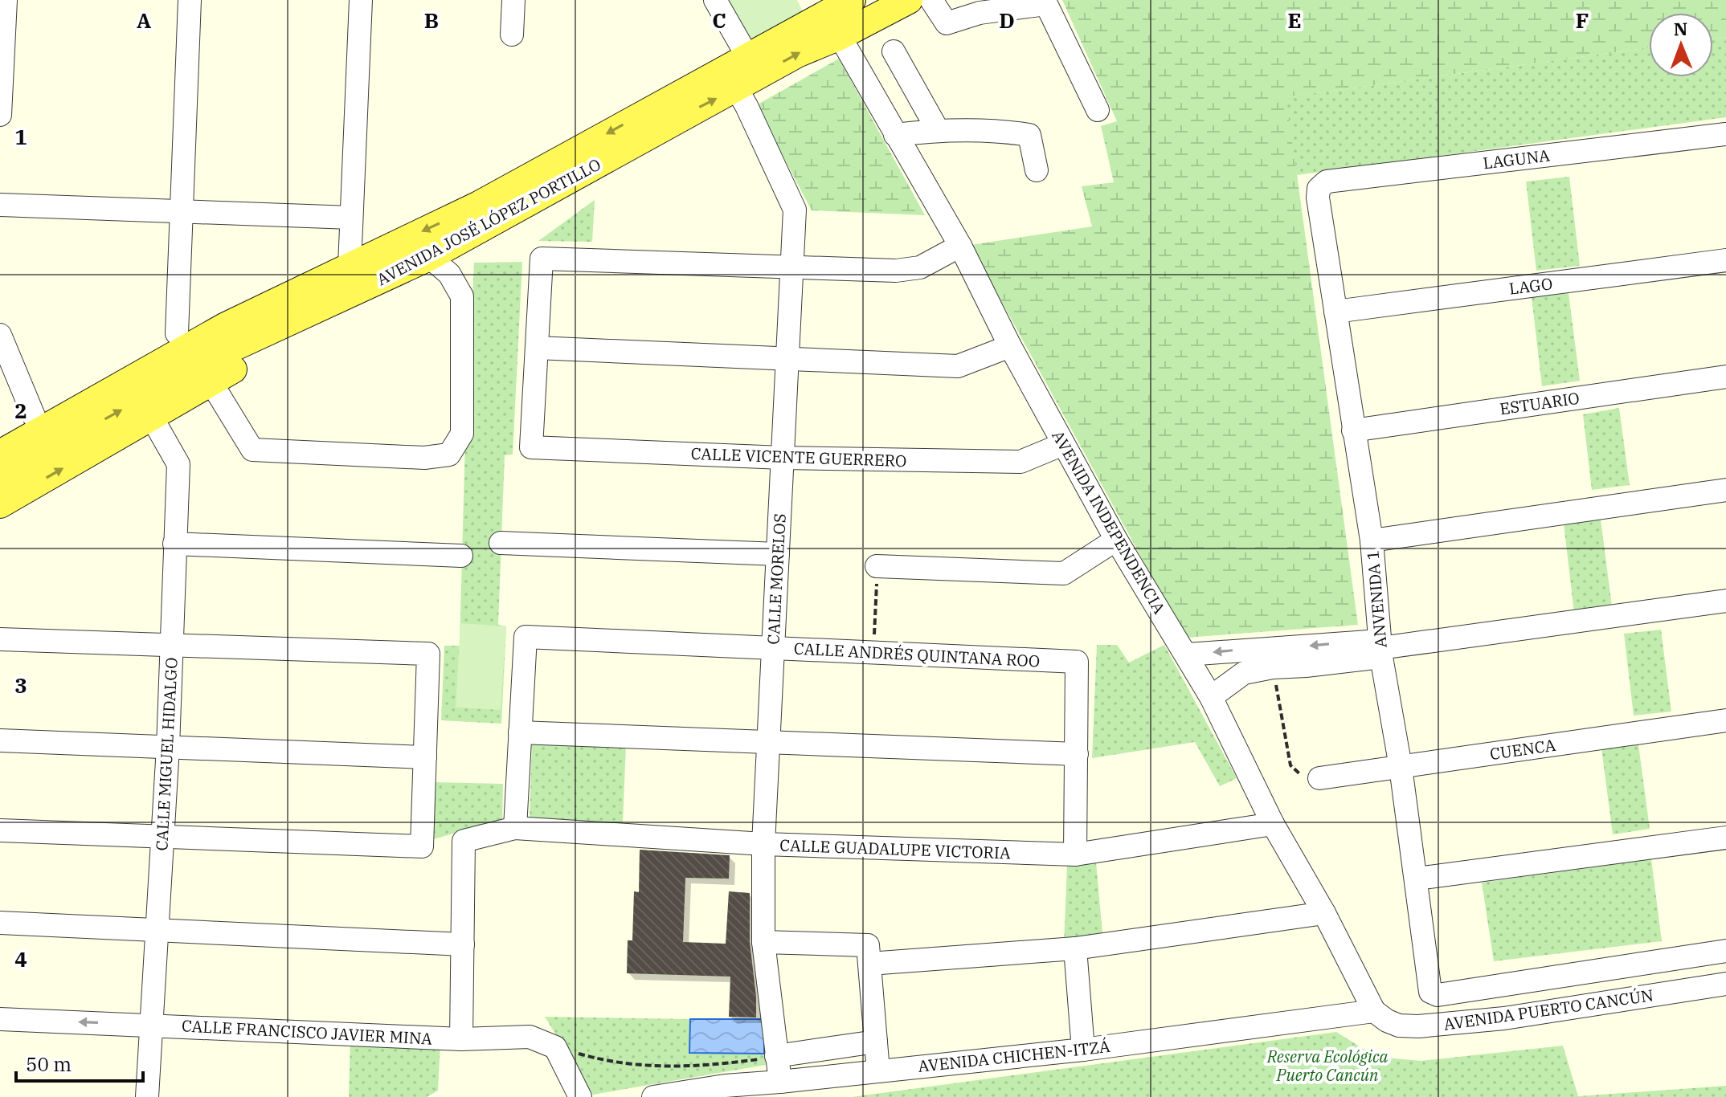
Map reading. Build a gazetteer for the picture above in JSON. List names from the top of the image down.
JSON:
{
  "streets": {
    "main road": ["AVENIDA JOSÉ LÓPEZ PORTILLO"],
    "street": [
      "LAGUNA",
      "LAGO",
      "ESTUARIO",
      "CALLE VICENTE GUERRERO",
      "AVENIDA INDEPENDENCIA",
      "CALLE MORELOS",
      "ANVENIDA 1",
      "CALLE ANDRÉS QUINTANA ROO",
      "CUENCA",
      "CALLE MIGUEL HIDALGO",
      "CALLE GUADALUPE VICTORIA",
      "AVENIDA PUERTO CANCÚN",
      "CALLE FRANCISCO JAVIER MINA",
      "AVENIDA CHICHEN-ITZÁ"
    ]
  },
  "crossings": [
    ["LAGUNA", "ANVENIDA 1"],
    ["AVENIDA JOSÉ LÓPEZ PORTILLO", "AVENIDA INDEPENDENCIA"],
    ["AVENIDA JOSÉ LÓPEZ PORTILLO", "CALLE MORELOS"],
    ["LAGO", "ANVENIDA 1"],
    ["ESTUARIO", "ANVENIDA 1"],
    ["CALLE VICENTE GUERRERO", "AVENIDA INDEPENDENCIA"],
    ["CALLE VICENTE GUERRERO", "CALLE MORELOS"],
    ["AVENIDA INDEPENDENCIA", "CALLE GUADALUPE VICTORIA"],
    ["AVENIDA INDEPENDENCIA", "AVENIDA PUERTO CANCÚN"],
    ["AVENIDA INDEPENDENCIA", "AVENIDA CHICHEN-ITZÁ"],
    ["CALLE MORELOS", "CALLE ANDRÉS QUINTANA ROO"],
    ["CALLE MORELOS", "CALLE GUADALUPE VICTORIA"],
    ["CALLE MORELOS", "AVENIDA CHICHEN-ITZÁ"],
    ["ANVENIDA 1", "CUENCA"],
    ["CALLE MIGUEL HIDALGO", "CALLE FRANCISCO JAVIER MINA"],
    ["AVENIDA PUERTO CANCÚN", "AVENIDA CHICHEN-ITZÁ"]
  ],
  "parks": ["Reserva Ecológica Puerto Cancún"],
  "scale_bar": "50 m",
  "north": "top",
  "grid": {
    "columns": [
      "A",
      "B",
      "C",
      "D",
      "E",
      "F"
    ],
    "rows": [
      "1",
      "2",
      "3",
      "4"
    ]
  }
}
